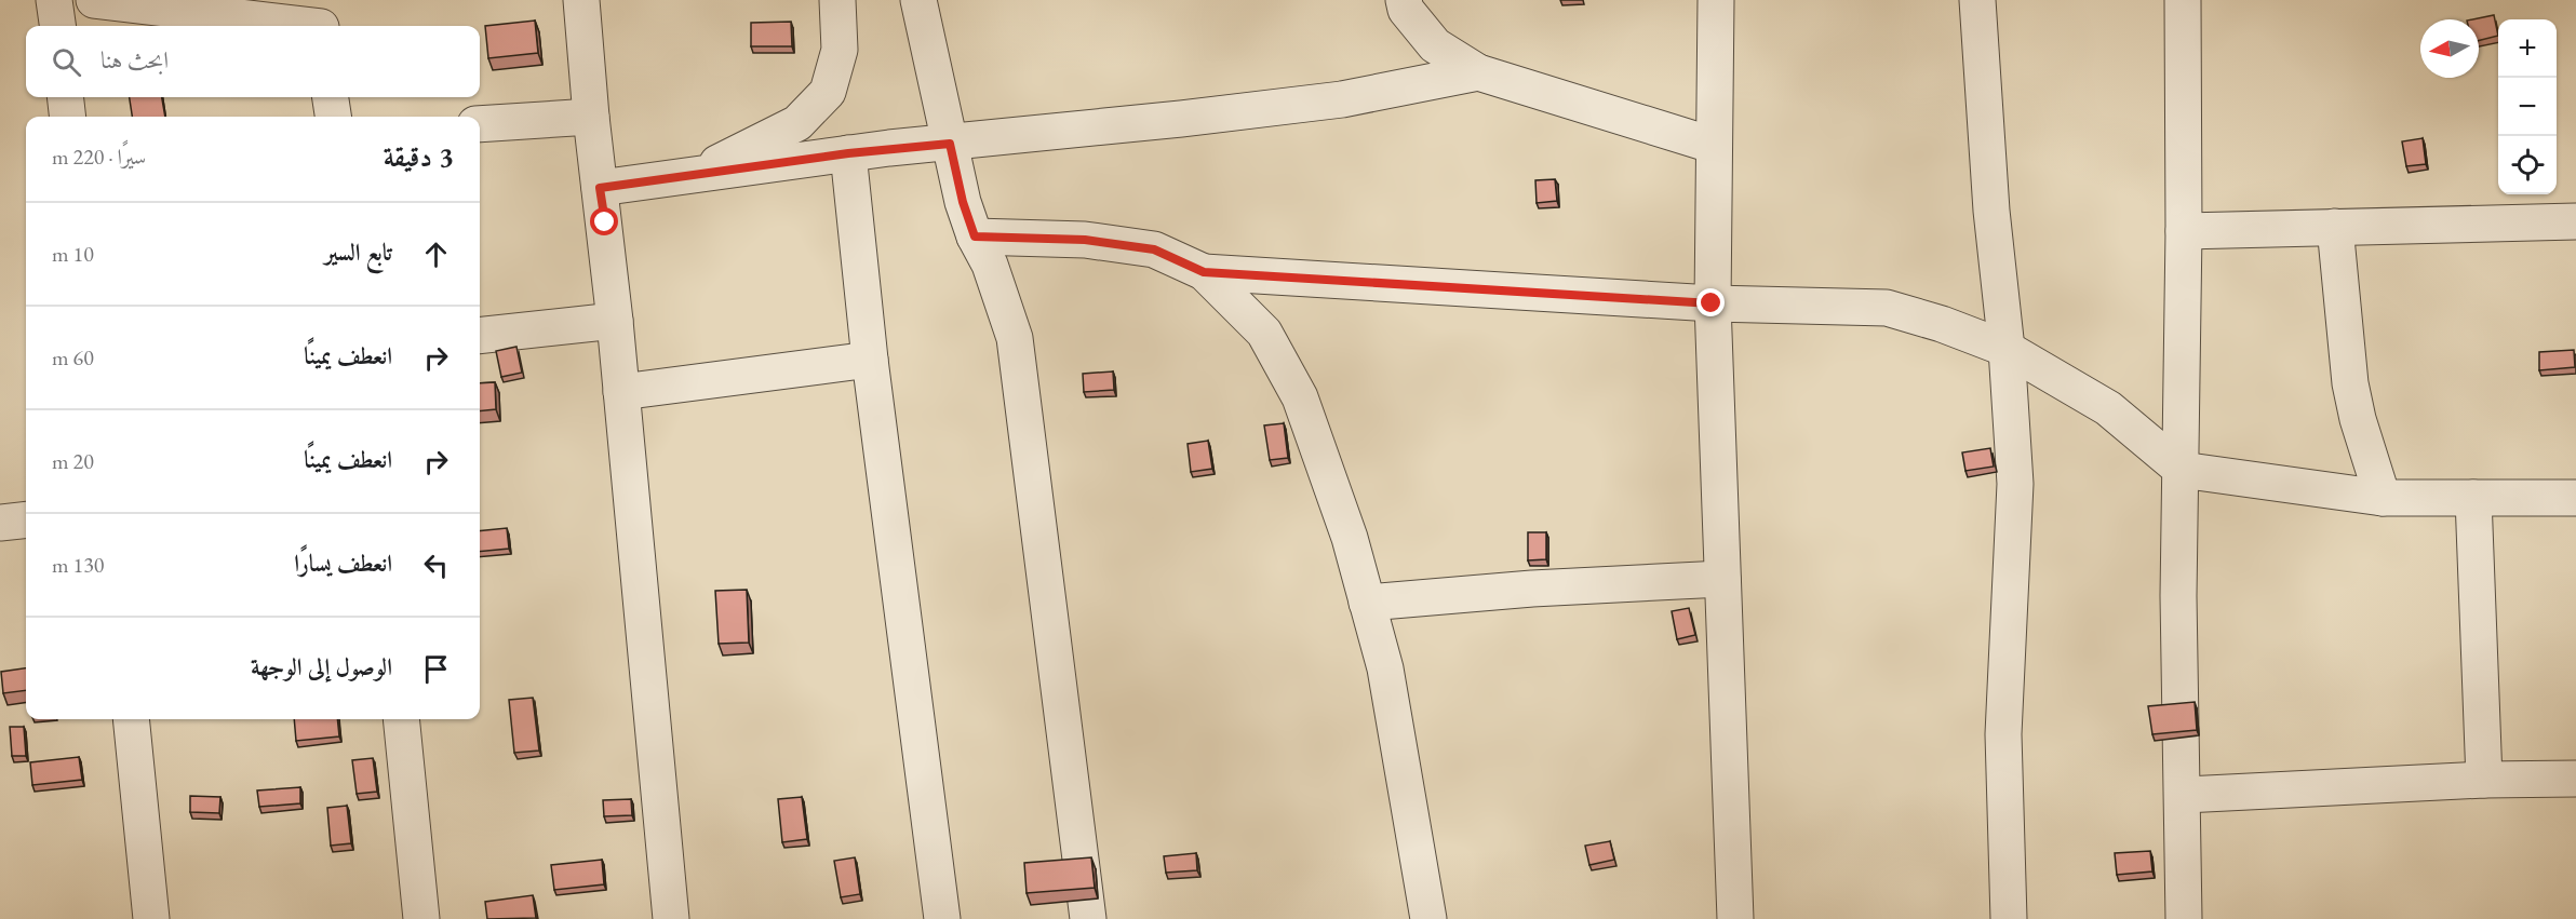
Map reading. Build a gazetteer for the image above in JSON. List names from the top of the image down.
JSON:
{
  "north": "left",
  "page": {
    "map_buttons": ["+", "−"],
    "search": "ابحث هنا",
    "heading": ["3 دقيقة", "سيرًا · 220 m"],
    "list": [
      ["تابع السير", "10 m"],
      ["انعطف يمينًا", "60 m"],
      ["انعطف يمينًا", "20 m"],
      ["انعطف يسارًا", "130 m"],
      "الوصول إلى الوجهة"
    ]
  }
}
